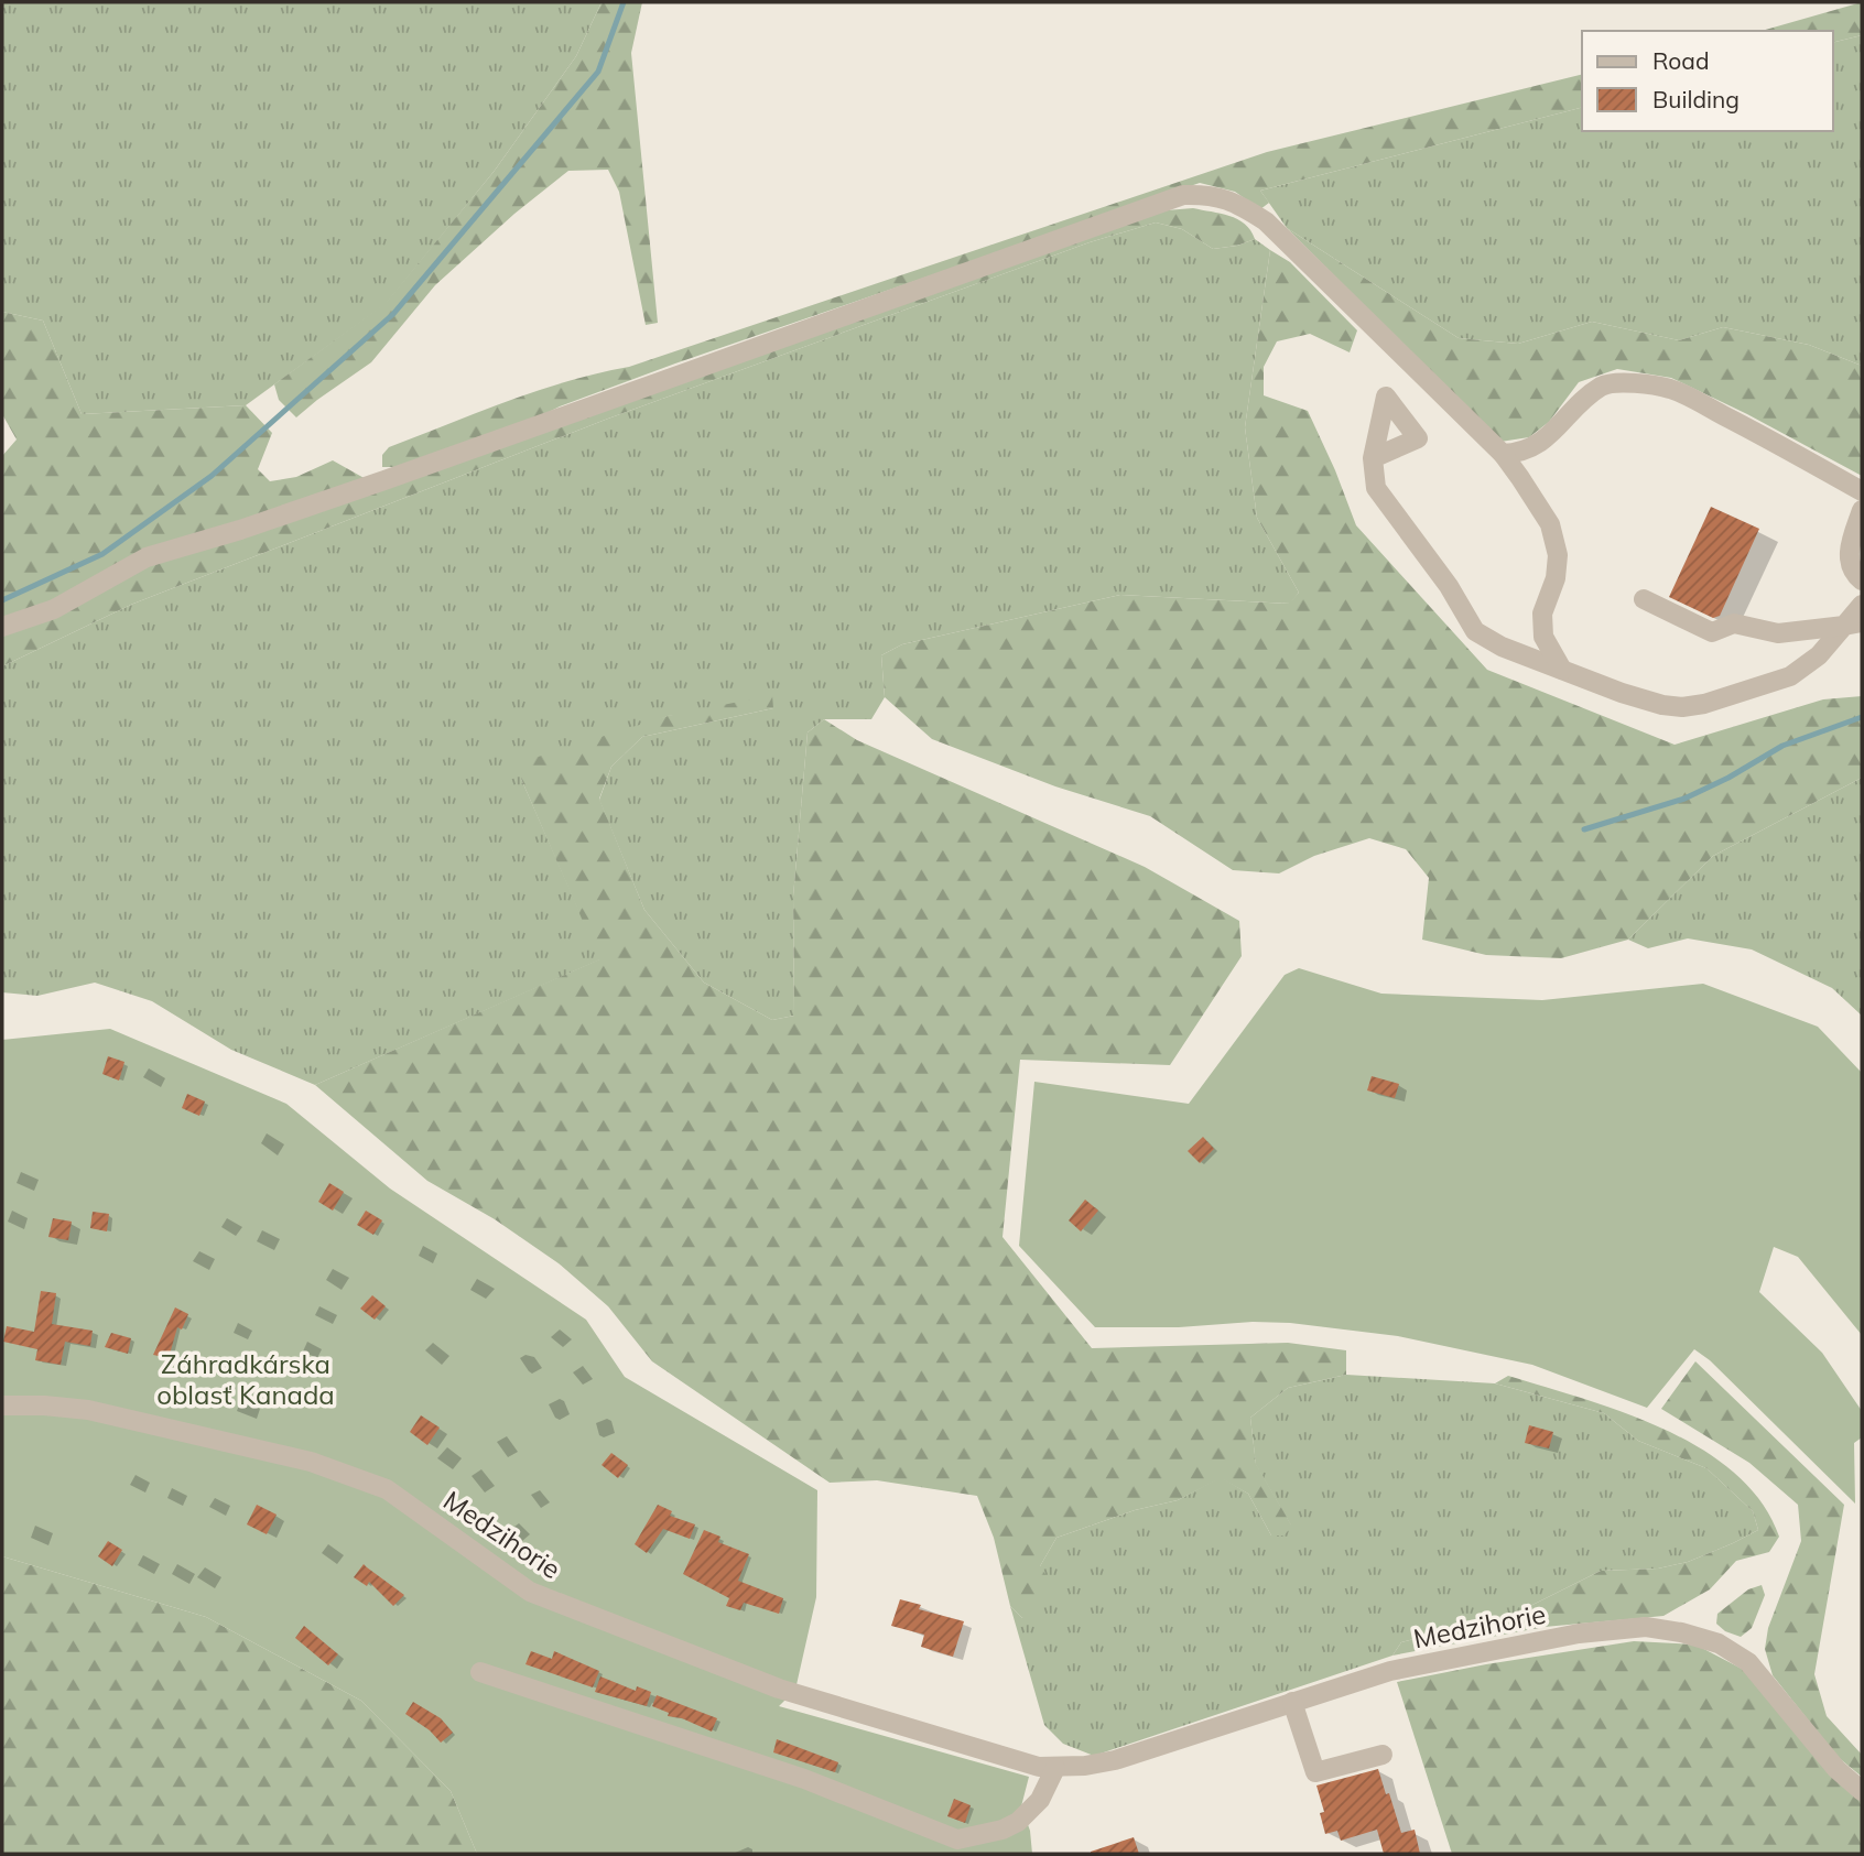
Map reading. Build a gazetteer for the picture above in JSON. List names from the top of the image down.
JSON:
{
  "streets": {
    "street": ["Medzihorie"]
  },
  "parks": ["Záhradkárska oblasť Kanada"],
  "legend": ["Road", "Building"]
}
